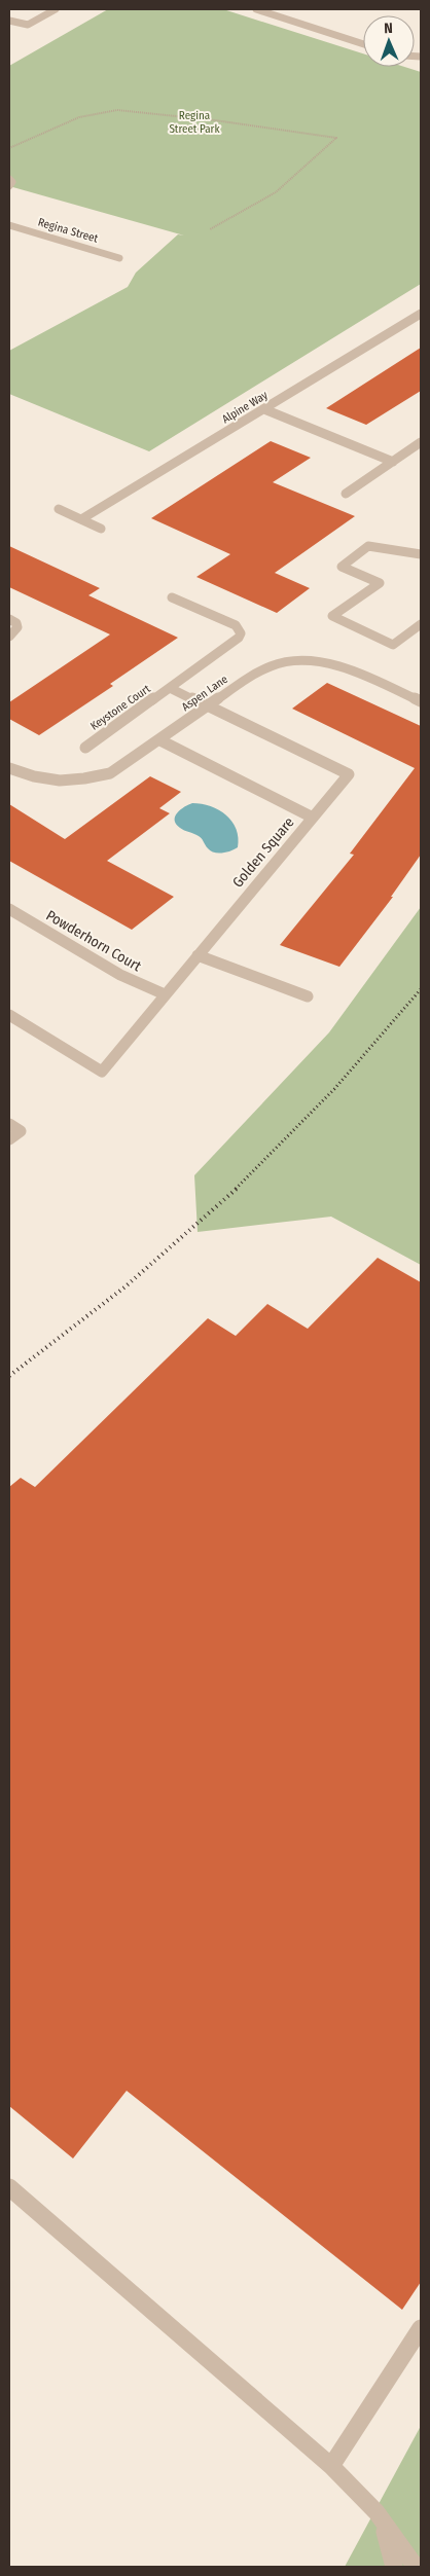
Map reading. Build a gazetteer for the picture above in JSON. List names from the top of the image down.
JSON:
{
  "streets": {
    "street": [
      "Regina Street",
      "Alpine Way",
      "Aspen Lane",
      "Keystone Court",
      "Golden Square",
      "Powderhorn Court"
    ]
  },
  "crossings": [
    ["Aspen Lane", "Keystone Court"],
    ["Aspen Lane", "Golden Square"],
    ["Keystone Court", "Golden Square"],
    ["Golden Square", "Powderhorn Court"]
  ],
  "parks": ["Regina Street Park"],
  "north": "top"
}
